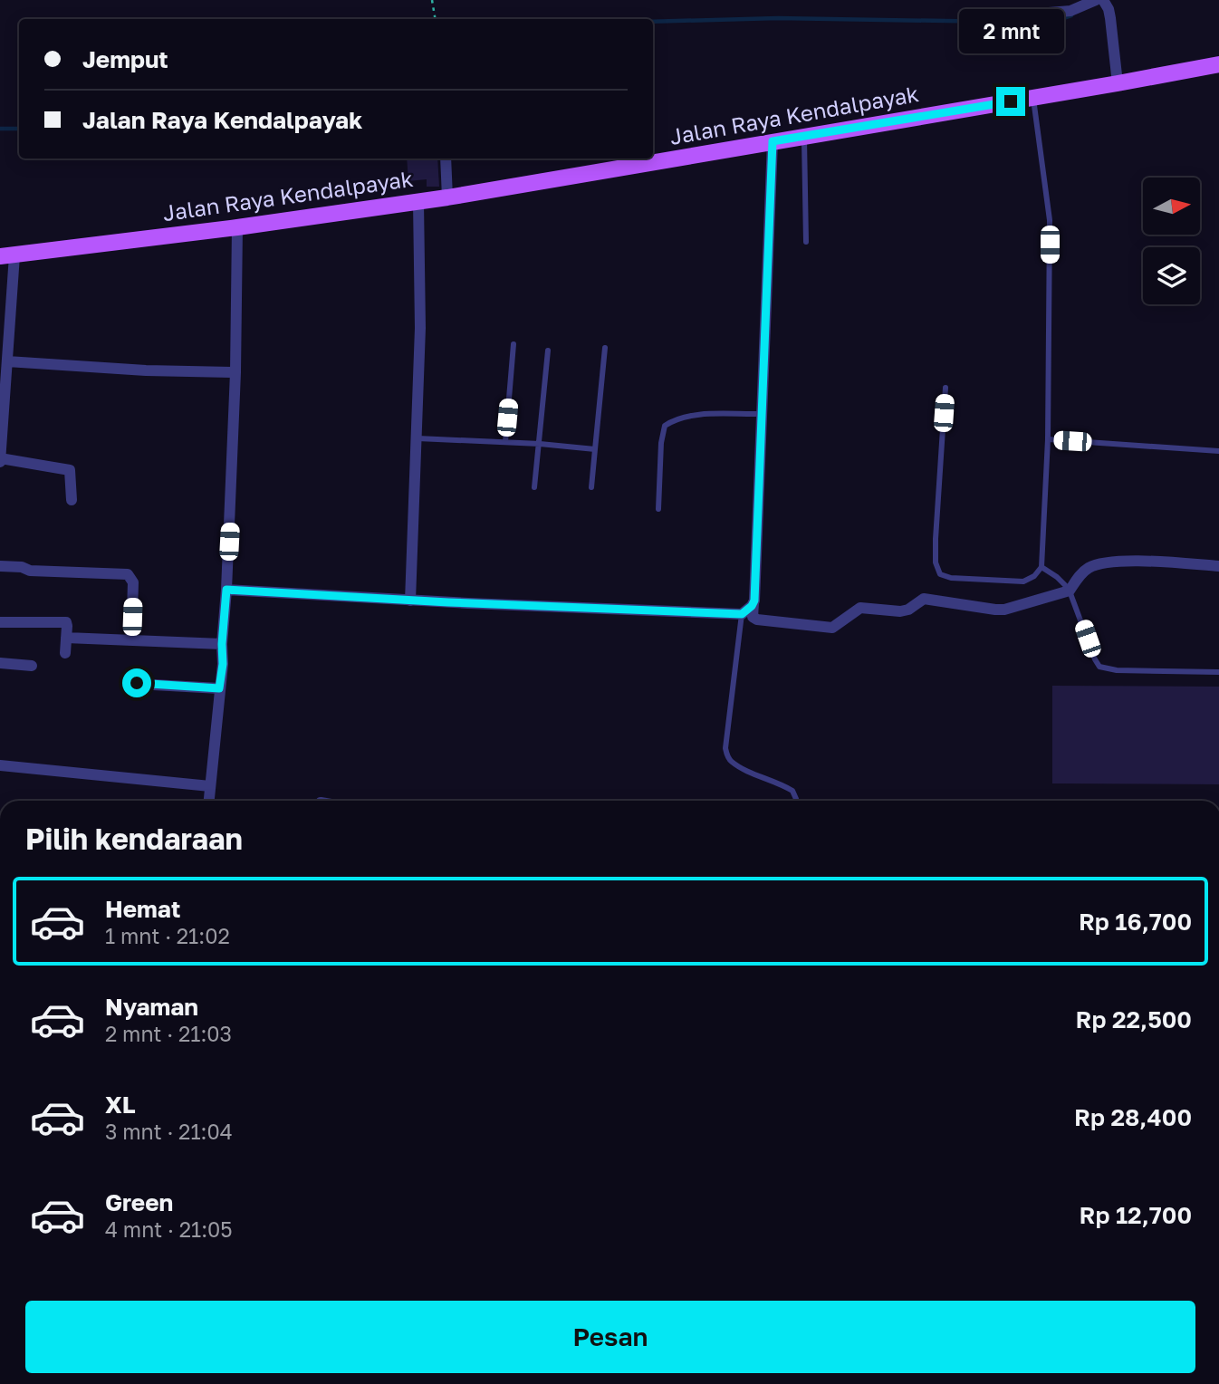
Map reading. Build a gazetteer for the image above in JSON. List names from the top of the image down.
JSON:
{
  "streets": {
    "main road": ["Jalan Raya Kendalpayak"]
  },
  "north": "right",
  "page": {
    "bubble": "2 mnt",
    "banner": ["Jemput", "Jalan Raya Kendalpayak"],
    "heading": "Pilih kendaraan",
    "list": [
      {
        "name": "Hemat",
        "note": "1 mnt · 21:02",
        "value": "Rp 16,700"
      },
      {
        "name": "Nyaman",
        "note": "2 mnt · 21:03",
        "value": "Rp 22,500"
      },
      {
        "name": "XL",
        "note": "3 mnt · 21:04",
        "value": "Rp 28,400"
      },
      {
        "name": "Green",
        "note": "4 mnt · 21:05",
        "value": "Rp 12,700"
      }
    ],
    "buttons": "Pesan"
  }
}
